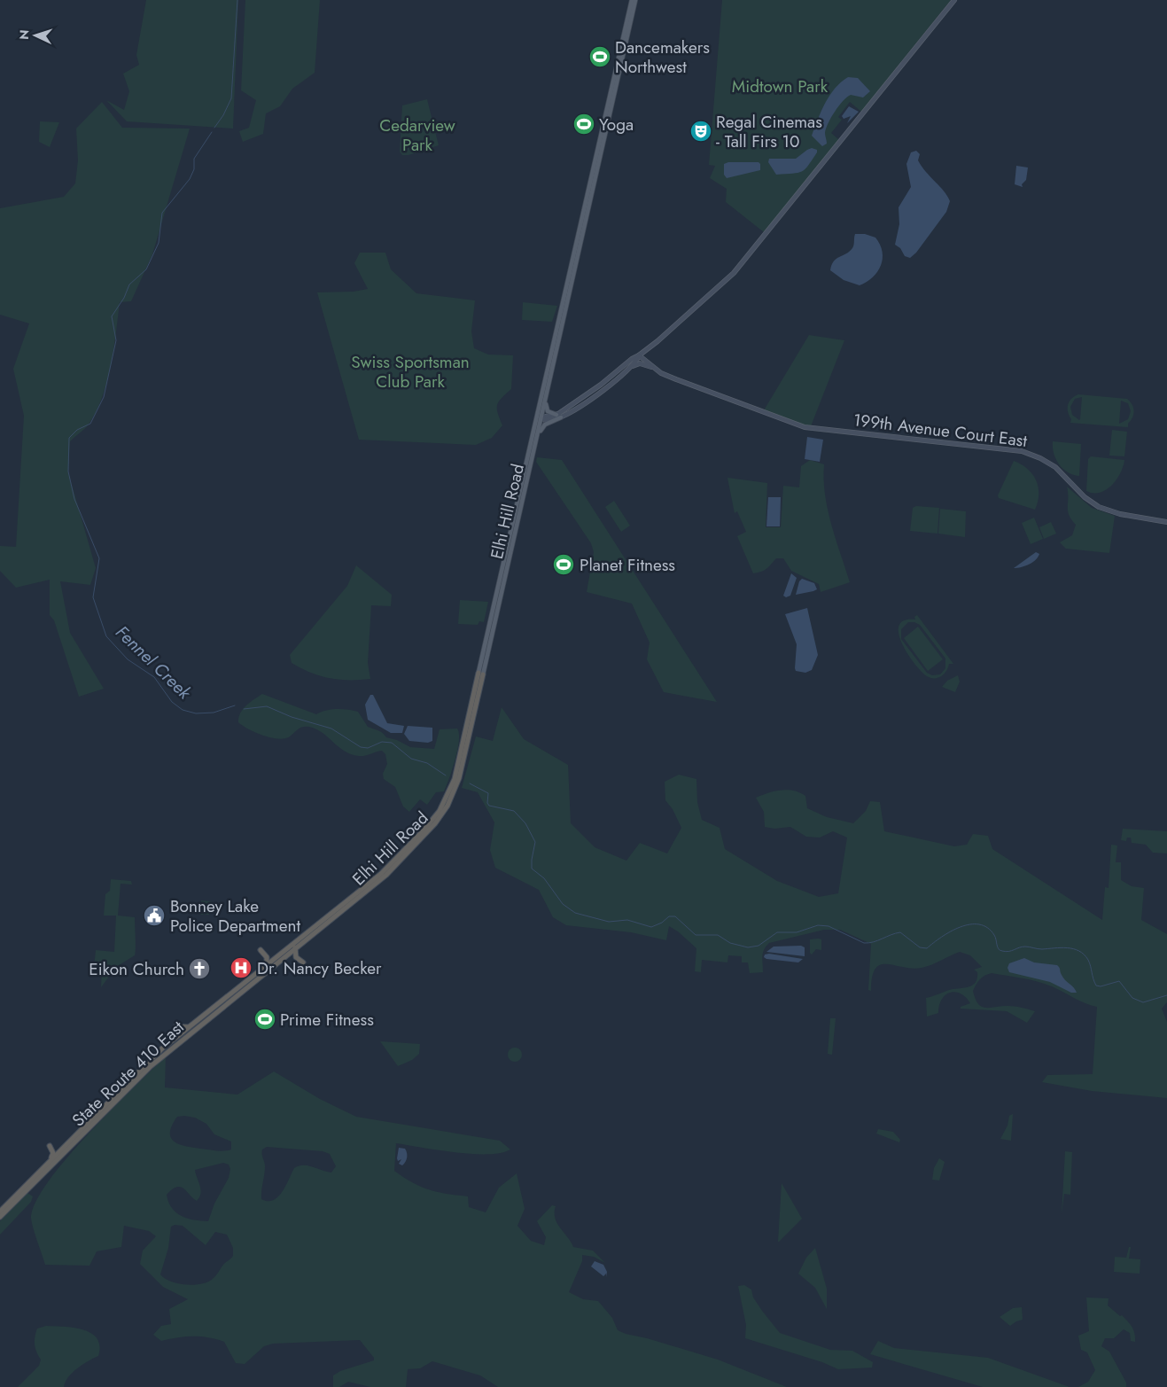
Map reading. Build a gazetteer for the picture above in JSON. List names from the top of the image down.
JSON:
{
  "streets": {
    "highway": ["Elhi Hill Road", "State Route 410 East"],
    "main road": ["199th Avenue Court East"]
  },
  "crossings": [
    ["Elhi Hill Road", "State Route 410 East"]
  ],
  "water": ["Fennel Creek"],
  "parks": ["Midtown Park", "Cedarview Park", "Swiss Sportsman Club Park"],
  "places": {
    "sports": [
      "Dancemakers Northwest",
      "Yoga",
      "Planet Fitness",
      "Prime Fitness"
    ],
    "theatre": ["Regal Cinemas - Tall Firs 10"],
    "public building": ["Bonney Lake Police Department"],
    "hospital": ["Dr. Nancy Becker"],
    "church": ["Eikon Church"]
  },
  "north": "left"
}
